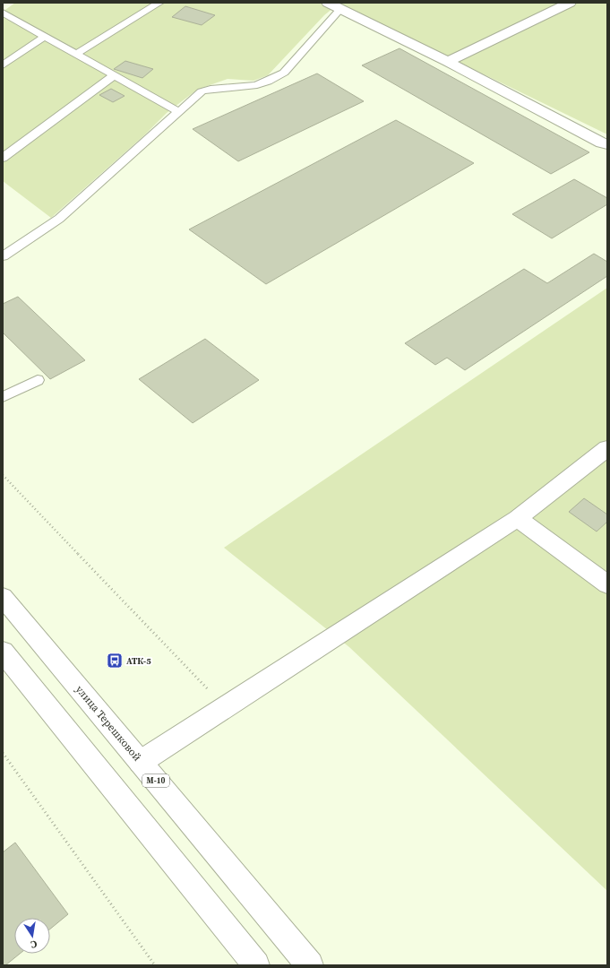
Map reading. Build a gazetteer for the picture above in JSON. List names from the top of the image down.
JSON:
{
  "streets": {
    "main road": ["улица Терешковой", "М-10"]
  },
  "places": {
    "bus stop": ["АТК-5"]
  },
  "north": "bottom"
}
